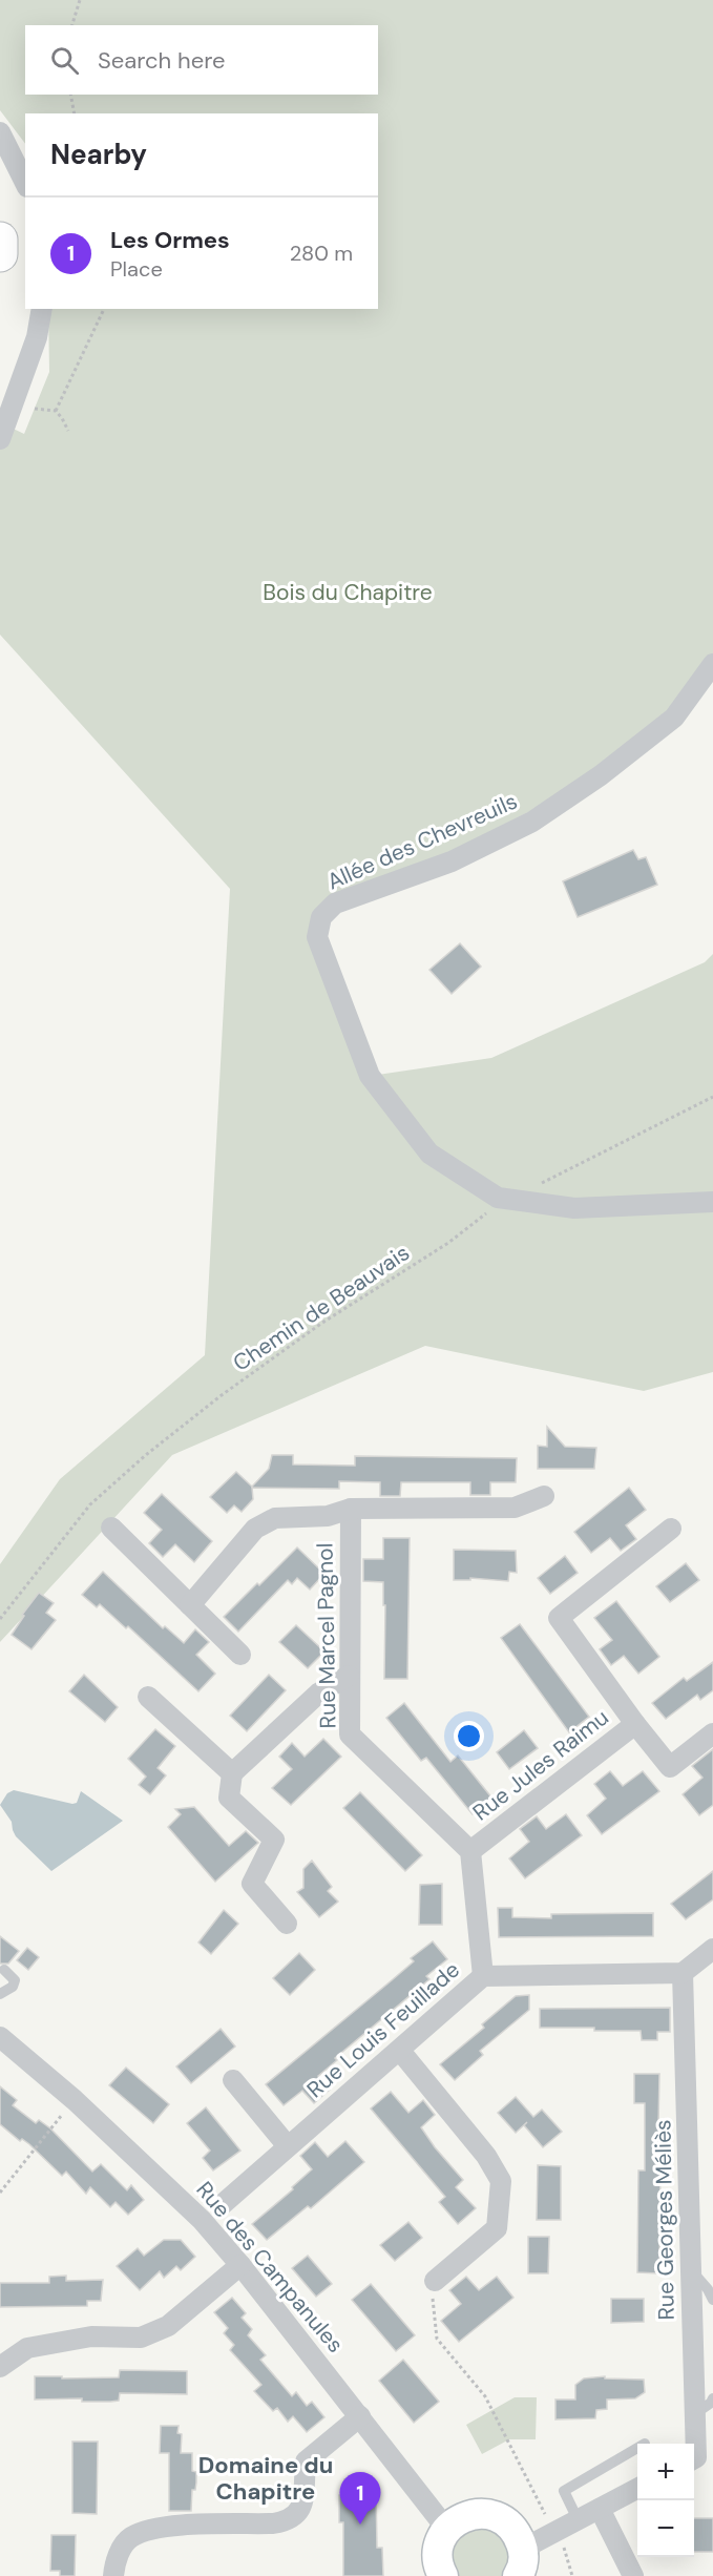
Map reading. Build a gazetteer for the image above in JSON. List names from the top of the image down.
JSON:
{
  "streets": {
    "street": [
      "Allée des Chevreuils",
      "Rue Marcel Pagnol",
      "Rue Jules Raimu",
      "Rue Louis Feuillade",
      "Rue Georges Méliès",
      "Rue des Campanules"
    ],
    "path": ["Chemin de Beauvais"]
  },
  "crossings": [
    ["Allée des Chevreuils", "Chemin de Beauvais"],
    ["Rue Marcel Pagnol", "Rue Jules Raimu"],
    ["Rue Louis Feuillade", "Rue Georges Méliès"]
  ],
  "districts": ["Domaine du Chapitre"],
  "parks": ["Bois du Chapitre"],
  "page": {
    "search": "Search here",
    "heading": "Nearby",
    "list": [
      {
        "mark": "1",
        "name": "Les Ormes",
        "note": "Place",
        "value": "280 m"
      }
    ],
    "map_buttons": ["+", "−"],
    "pins": "1"
  }
}
